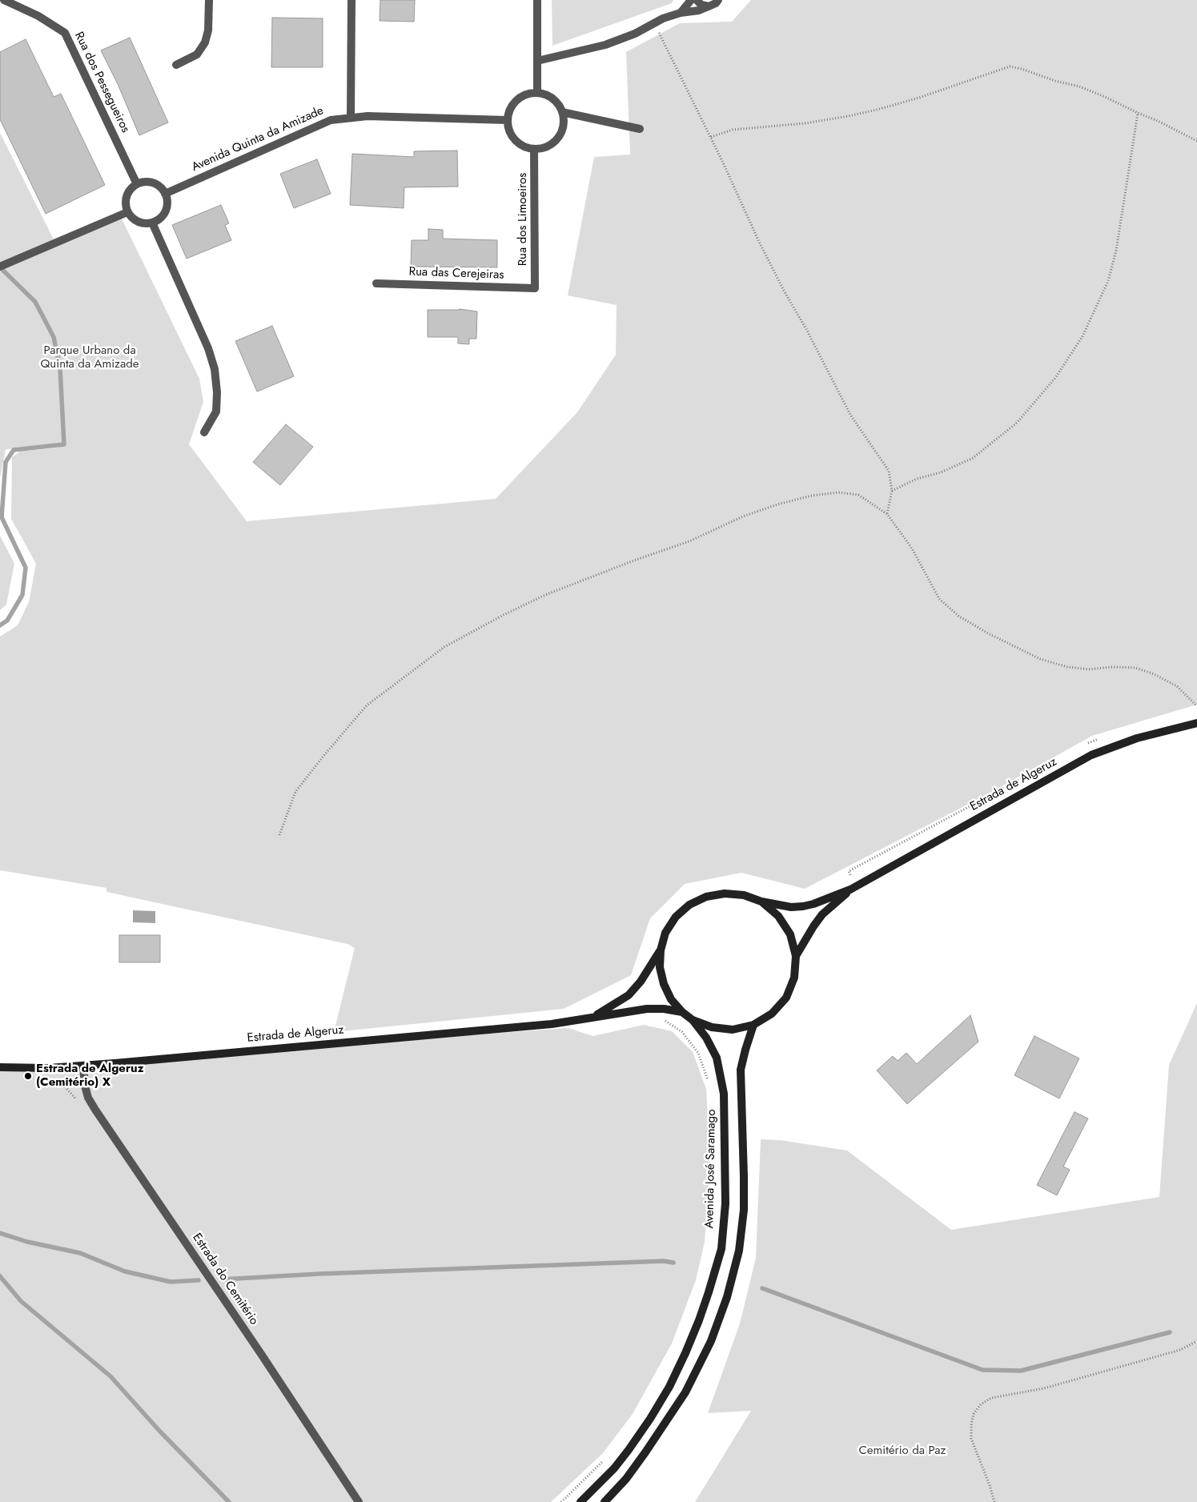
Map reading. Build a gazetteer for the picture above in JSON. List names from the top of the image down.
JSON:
{
  "streets": {
    "main road": ["Estrada de Algeruz", "Avenida José Saramago"],
    "street": [
      "Rua dos Pessegueiros",
      "Avenida Quinta da Amizade",
      "Rua dos Limoeiros",
      "Rua das Cerejeiras",
      "Estrada do Cemitério"
    ]
  },
  "crossings": [
    ["Rua dos Pessegueiros", "Avenida Quinta da Amizade"],
    ["Avenida Quinta da Amizade", "Rua dos Limoeiros"],
    ["Rua dos Limoeiros", "Rua das Cerejeiras"],
    ["Estrada de Algeruz", "Avenida José Saramago"],
    ["Estrada de Algeruz", "Estrada do Cemitério"]
  ],
  "parks": ["Parque Urbano da Quinta da Amizade", "Cemitério da Paz"],
  "places": ["Estrada de Algeruz (Cemitério) X"]
}
